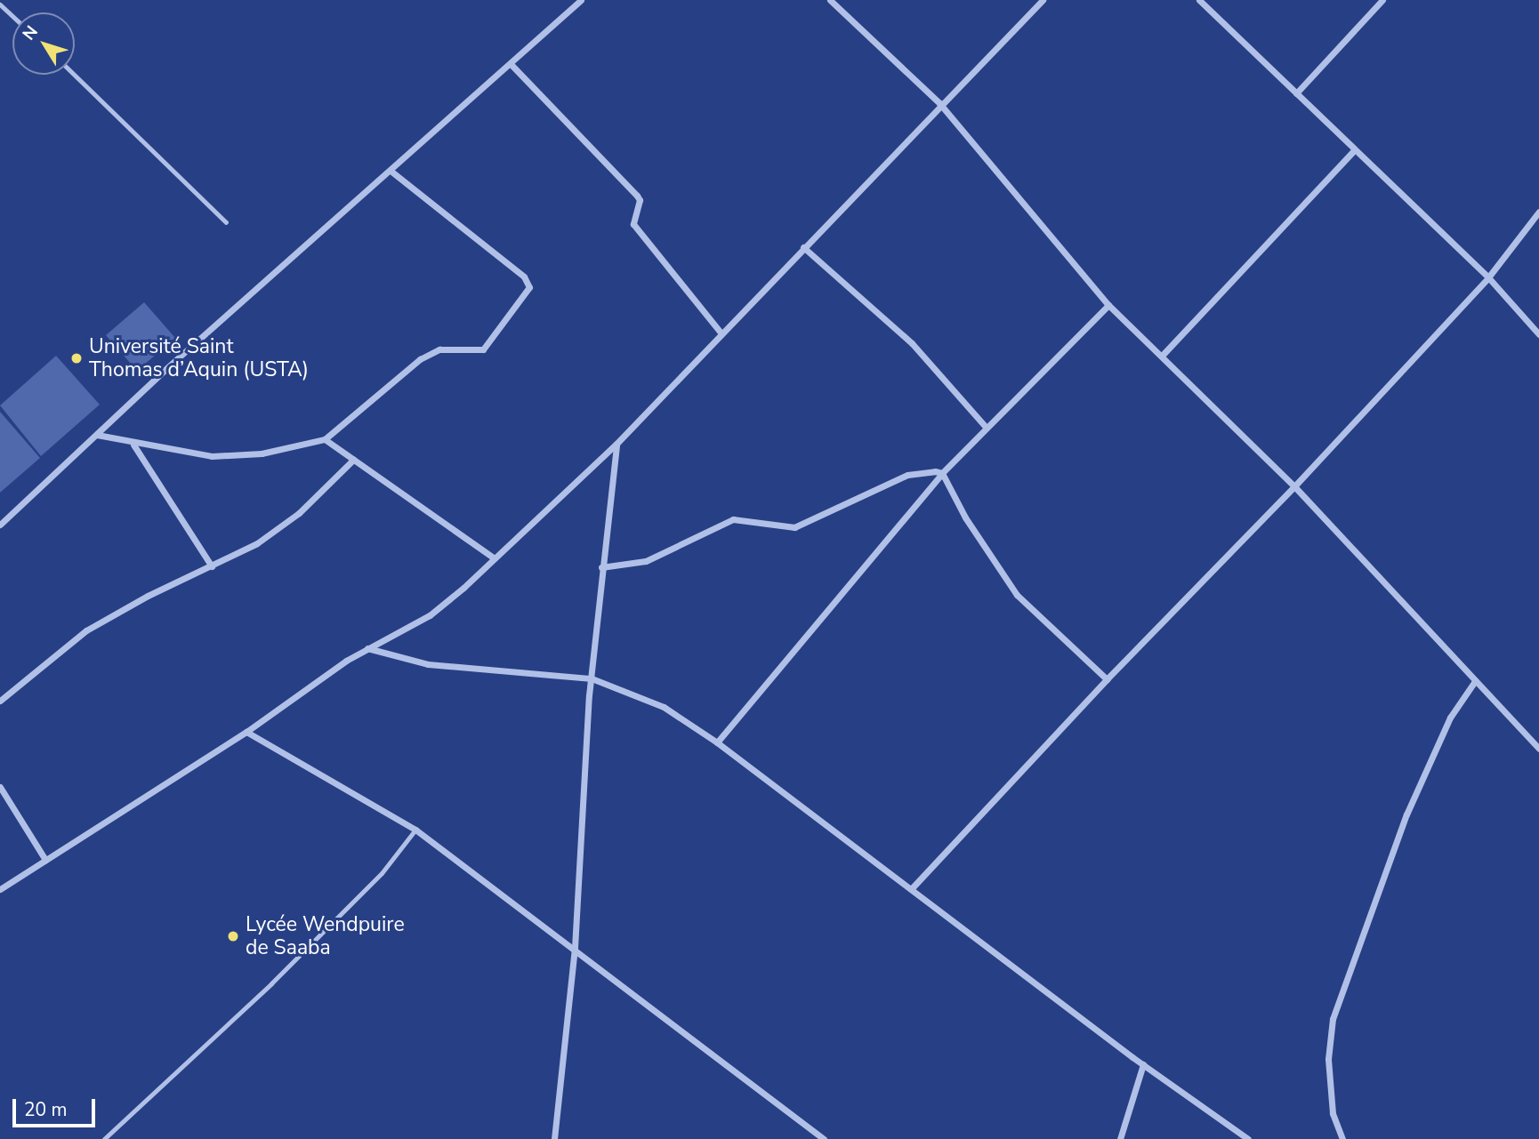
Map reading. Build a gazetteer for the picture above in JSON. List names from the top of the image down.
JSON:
{
  "places": ["Université Saint Thomas d’Aquin (USTA)", "Lycée Wendpuire de Saaba"],
  "scale_bar": "20 m",
  "north": "top left"
}
